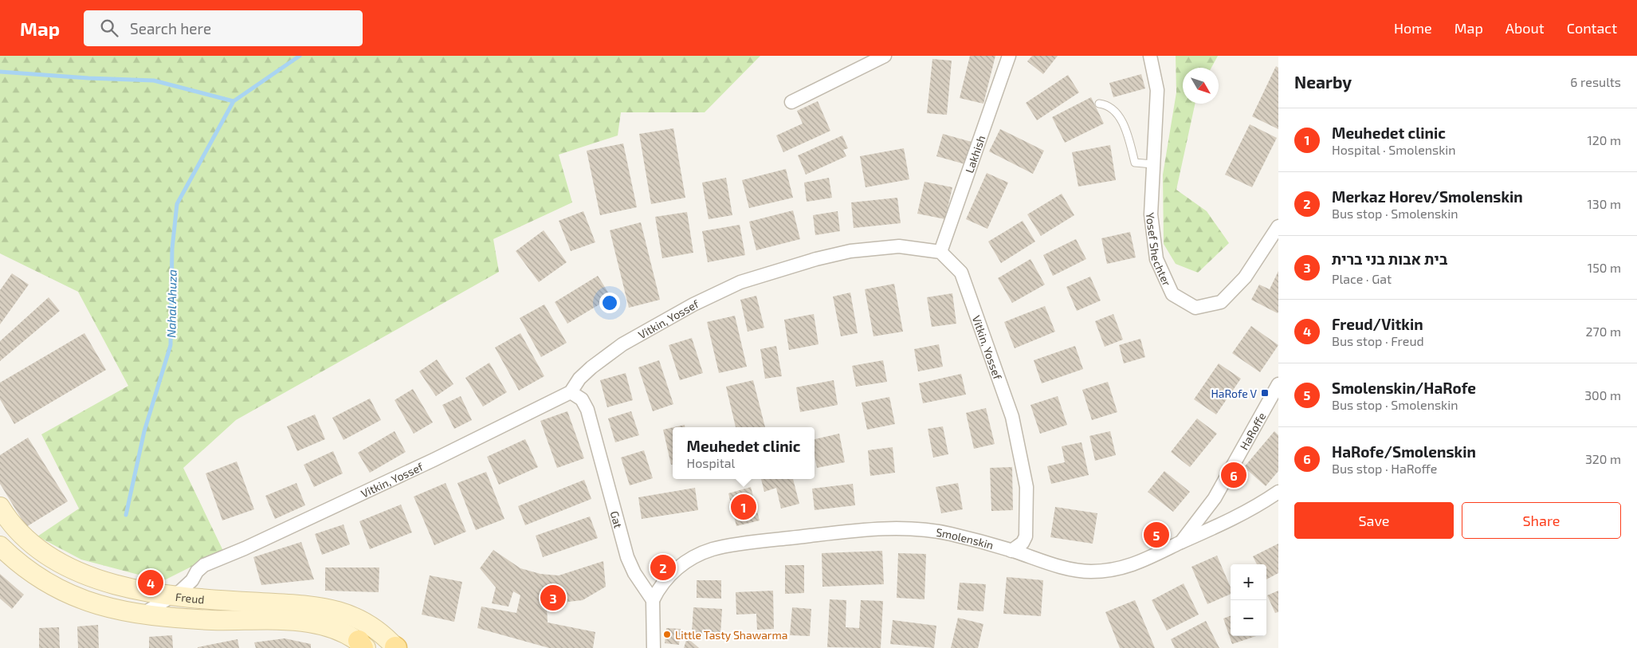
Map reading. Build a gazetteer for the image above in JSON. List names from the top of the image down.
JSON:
{
  "streets": {
    "main road": ["Freud"],
    "street": [
      "Lakhish",
      "Yosef Shechter",
      "Vitkin, Yossef",
      "HaRoffe",
      "Gat",
      "Smolenskin"
    ]
  },
  "crossings": [
    ["Lakhish", "Vitkin, Yossef"],
    ["Vitkin, Yossef", "Gat"],
    ["Vitkin, Yossef", "Smolenskin"],
    ["Vitkin, Yossef", "Freud"],
    ["HaRoffe", "Smolenskin"],
    ["Gat", "Smolenskin"]
  ],
  "water": ["Nahal Ahuza"],
  "places": {
    "transit": ["HaRofe V"],
    "other": ["Little Tasty Shawarma"]
  },
  "north": "bottom right",
  "page": {
    "header": "Map",
    "search": "Search here",
    "nav": [
      "Home",
      "Map",
      "About",
      "Contact"
    ],
    "heading": ["Nearby", "6 results"],
    "list": [
      {
        "mark": "1",
        "name": "Meuhedet clinic",
        "note": "Hospital · Smolenskin",
        "value": "120 m"
      },
      {
        "mark": "2",
        "name": "Merkaz Horev/Smolenskin",
        "note": "Bus stop · Smolenskin",
        "value": "130 m"
      },
      {
        "mark": "3",
        "name": "בית אבות בני ברית",
        "note": "Place · Gat",
        "value": "150 m"
      },
      {
        "mark": "4",
        "name": "Freud/Vitkin",
        "note": "Bus stop · Freud",
        "value": "270 m"
      },
      {
        "mark": "5",
        "name": "Smolenskin/HaRofe",
        "note": "Bus stop · Smolenskin",
        "value": "300 m"
      },
      {
        "mark": "6",
        "name": "HaRofe/Smolenskin",
        "note": "Bus stop · HaRoffe",
        "value": "320 m"
      }
    ],
    "popup": ["Meuhedet clinic", "Hospital"],
    "pins": [
      "6",
      "1",
      "5",
      "2",
      "4",
      "3"
    ],
    "buttons": ["Save", "Share"],
    "map_buttons": ["+", "−"]
  }
}
